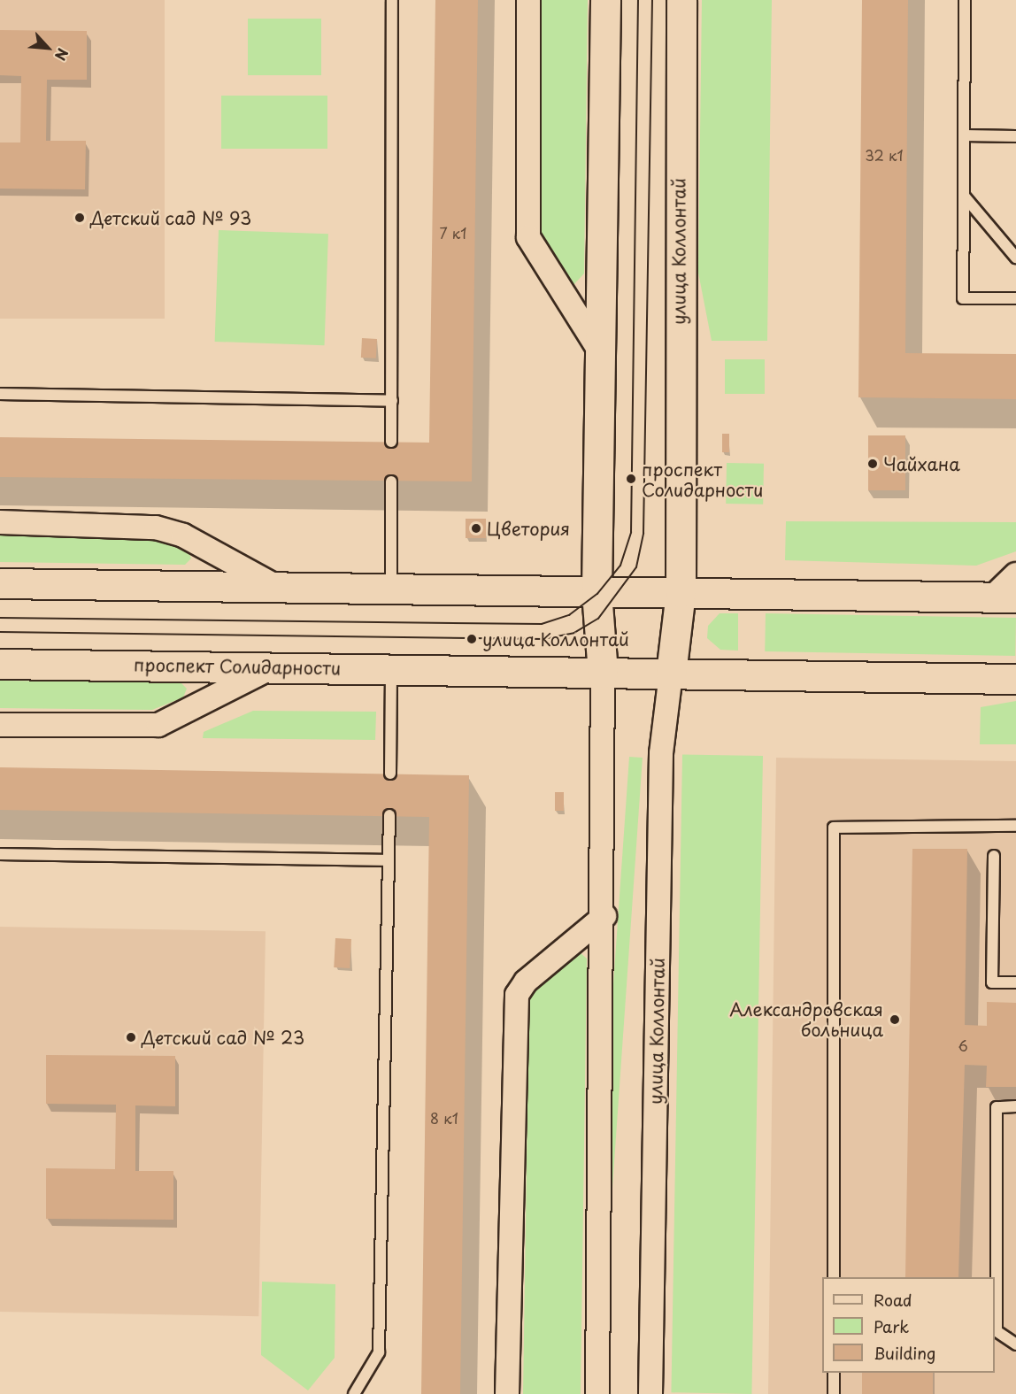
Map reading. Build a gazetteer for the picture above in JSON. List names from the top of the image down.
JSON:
{
  "streets": {
    "main road": ["улица Коллонтай", "проспект Солидарности"]
  },
  "crossings": [
    ["улица Коллонтай", "проспект Солидарности"]
  ],
  "places": [
    "Детский сад № 93",
    "Чайхана",
    "проспект Солидарности",
    "Цветория",
    "улица Коллонтай",
    "Александровская больница",
    "Детский сад № 23"
  ],
  "house_numbers": [
    "32 к1",
    "7 к1",
    "6",
    "8 к1"
  ],
  "legend": ["Road", "Park", "Building"],
  "north": "bottom right"
}
